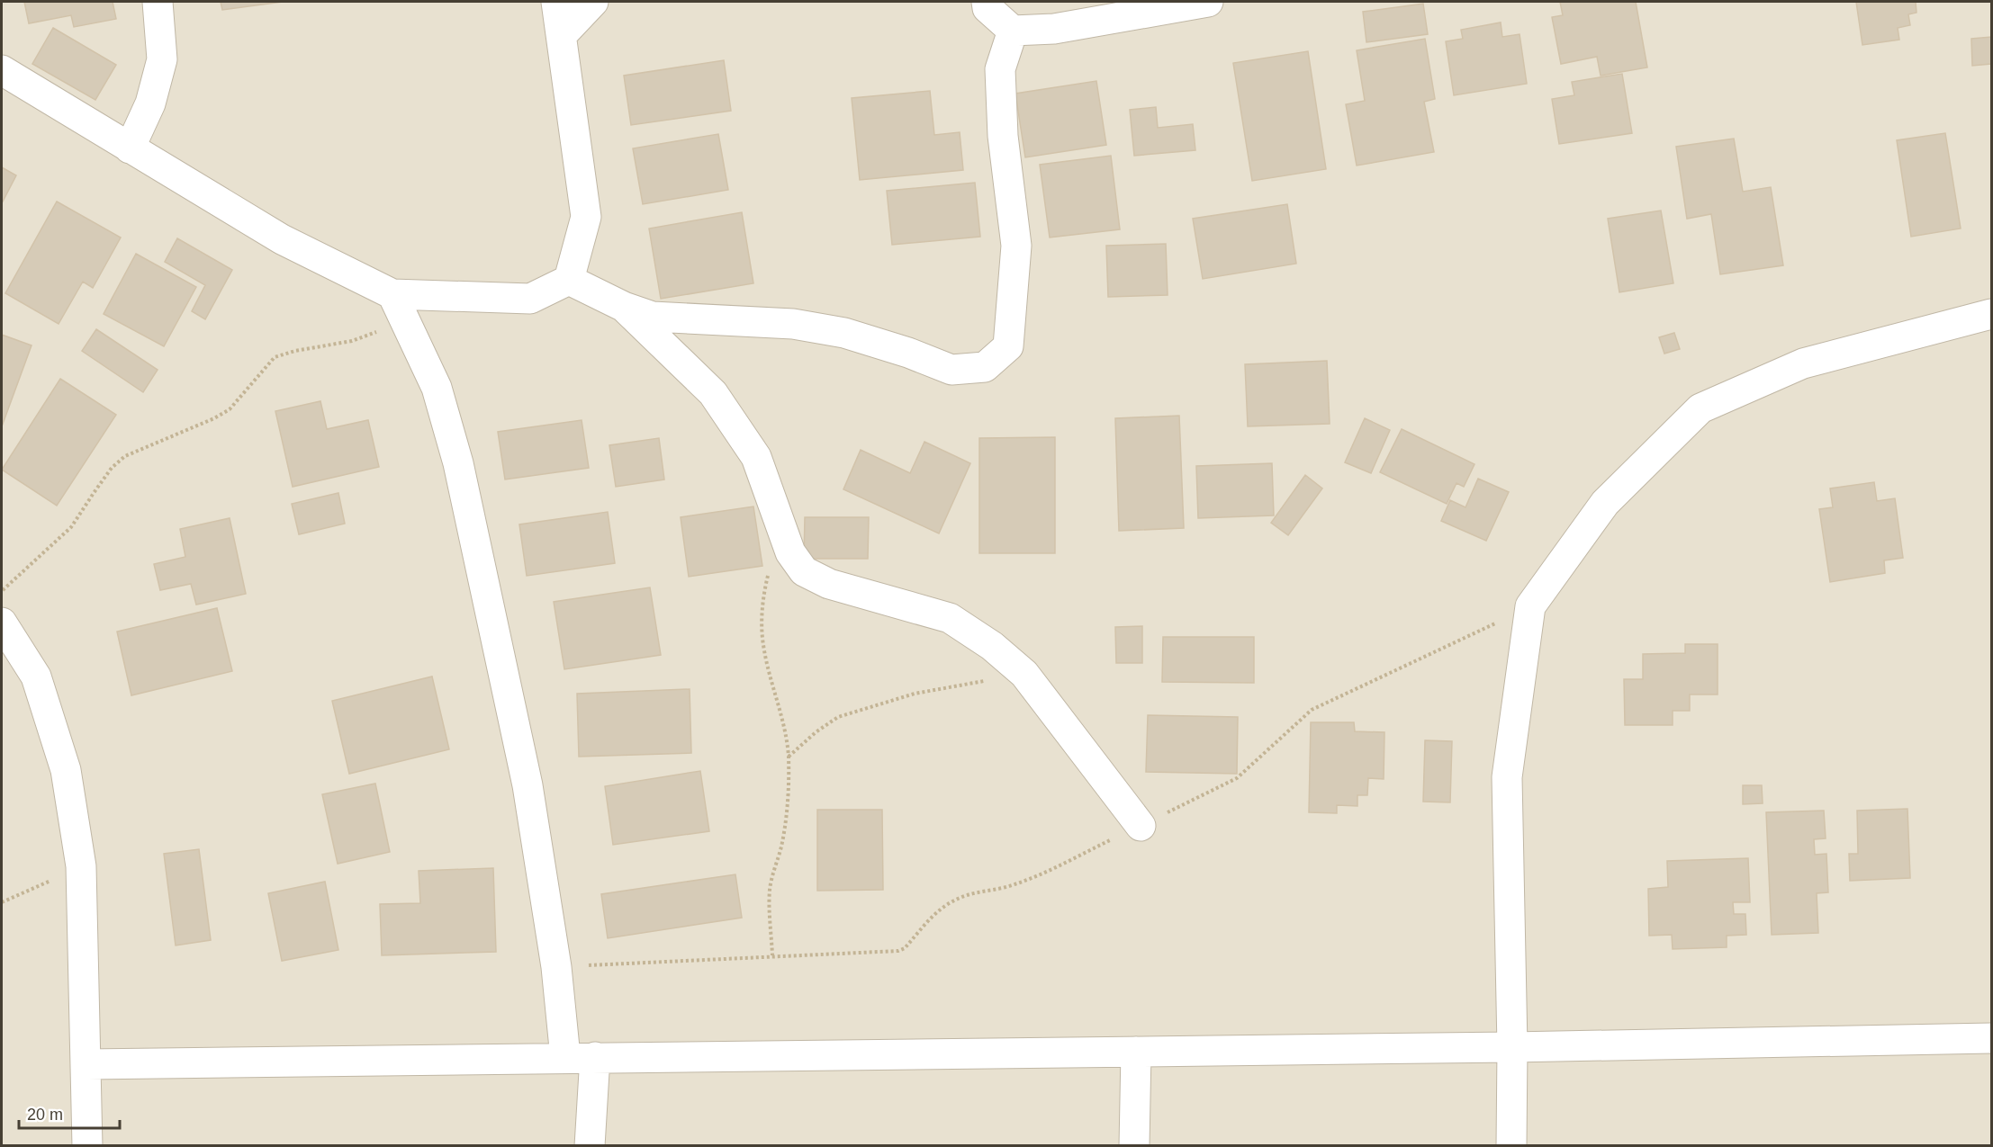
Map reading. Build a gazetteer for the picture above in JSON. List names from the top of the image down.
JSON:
{
  "scale_bar": "20 m"
}
